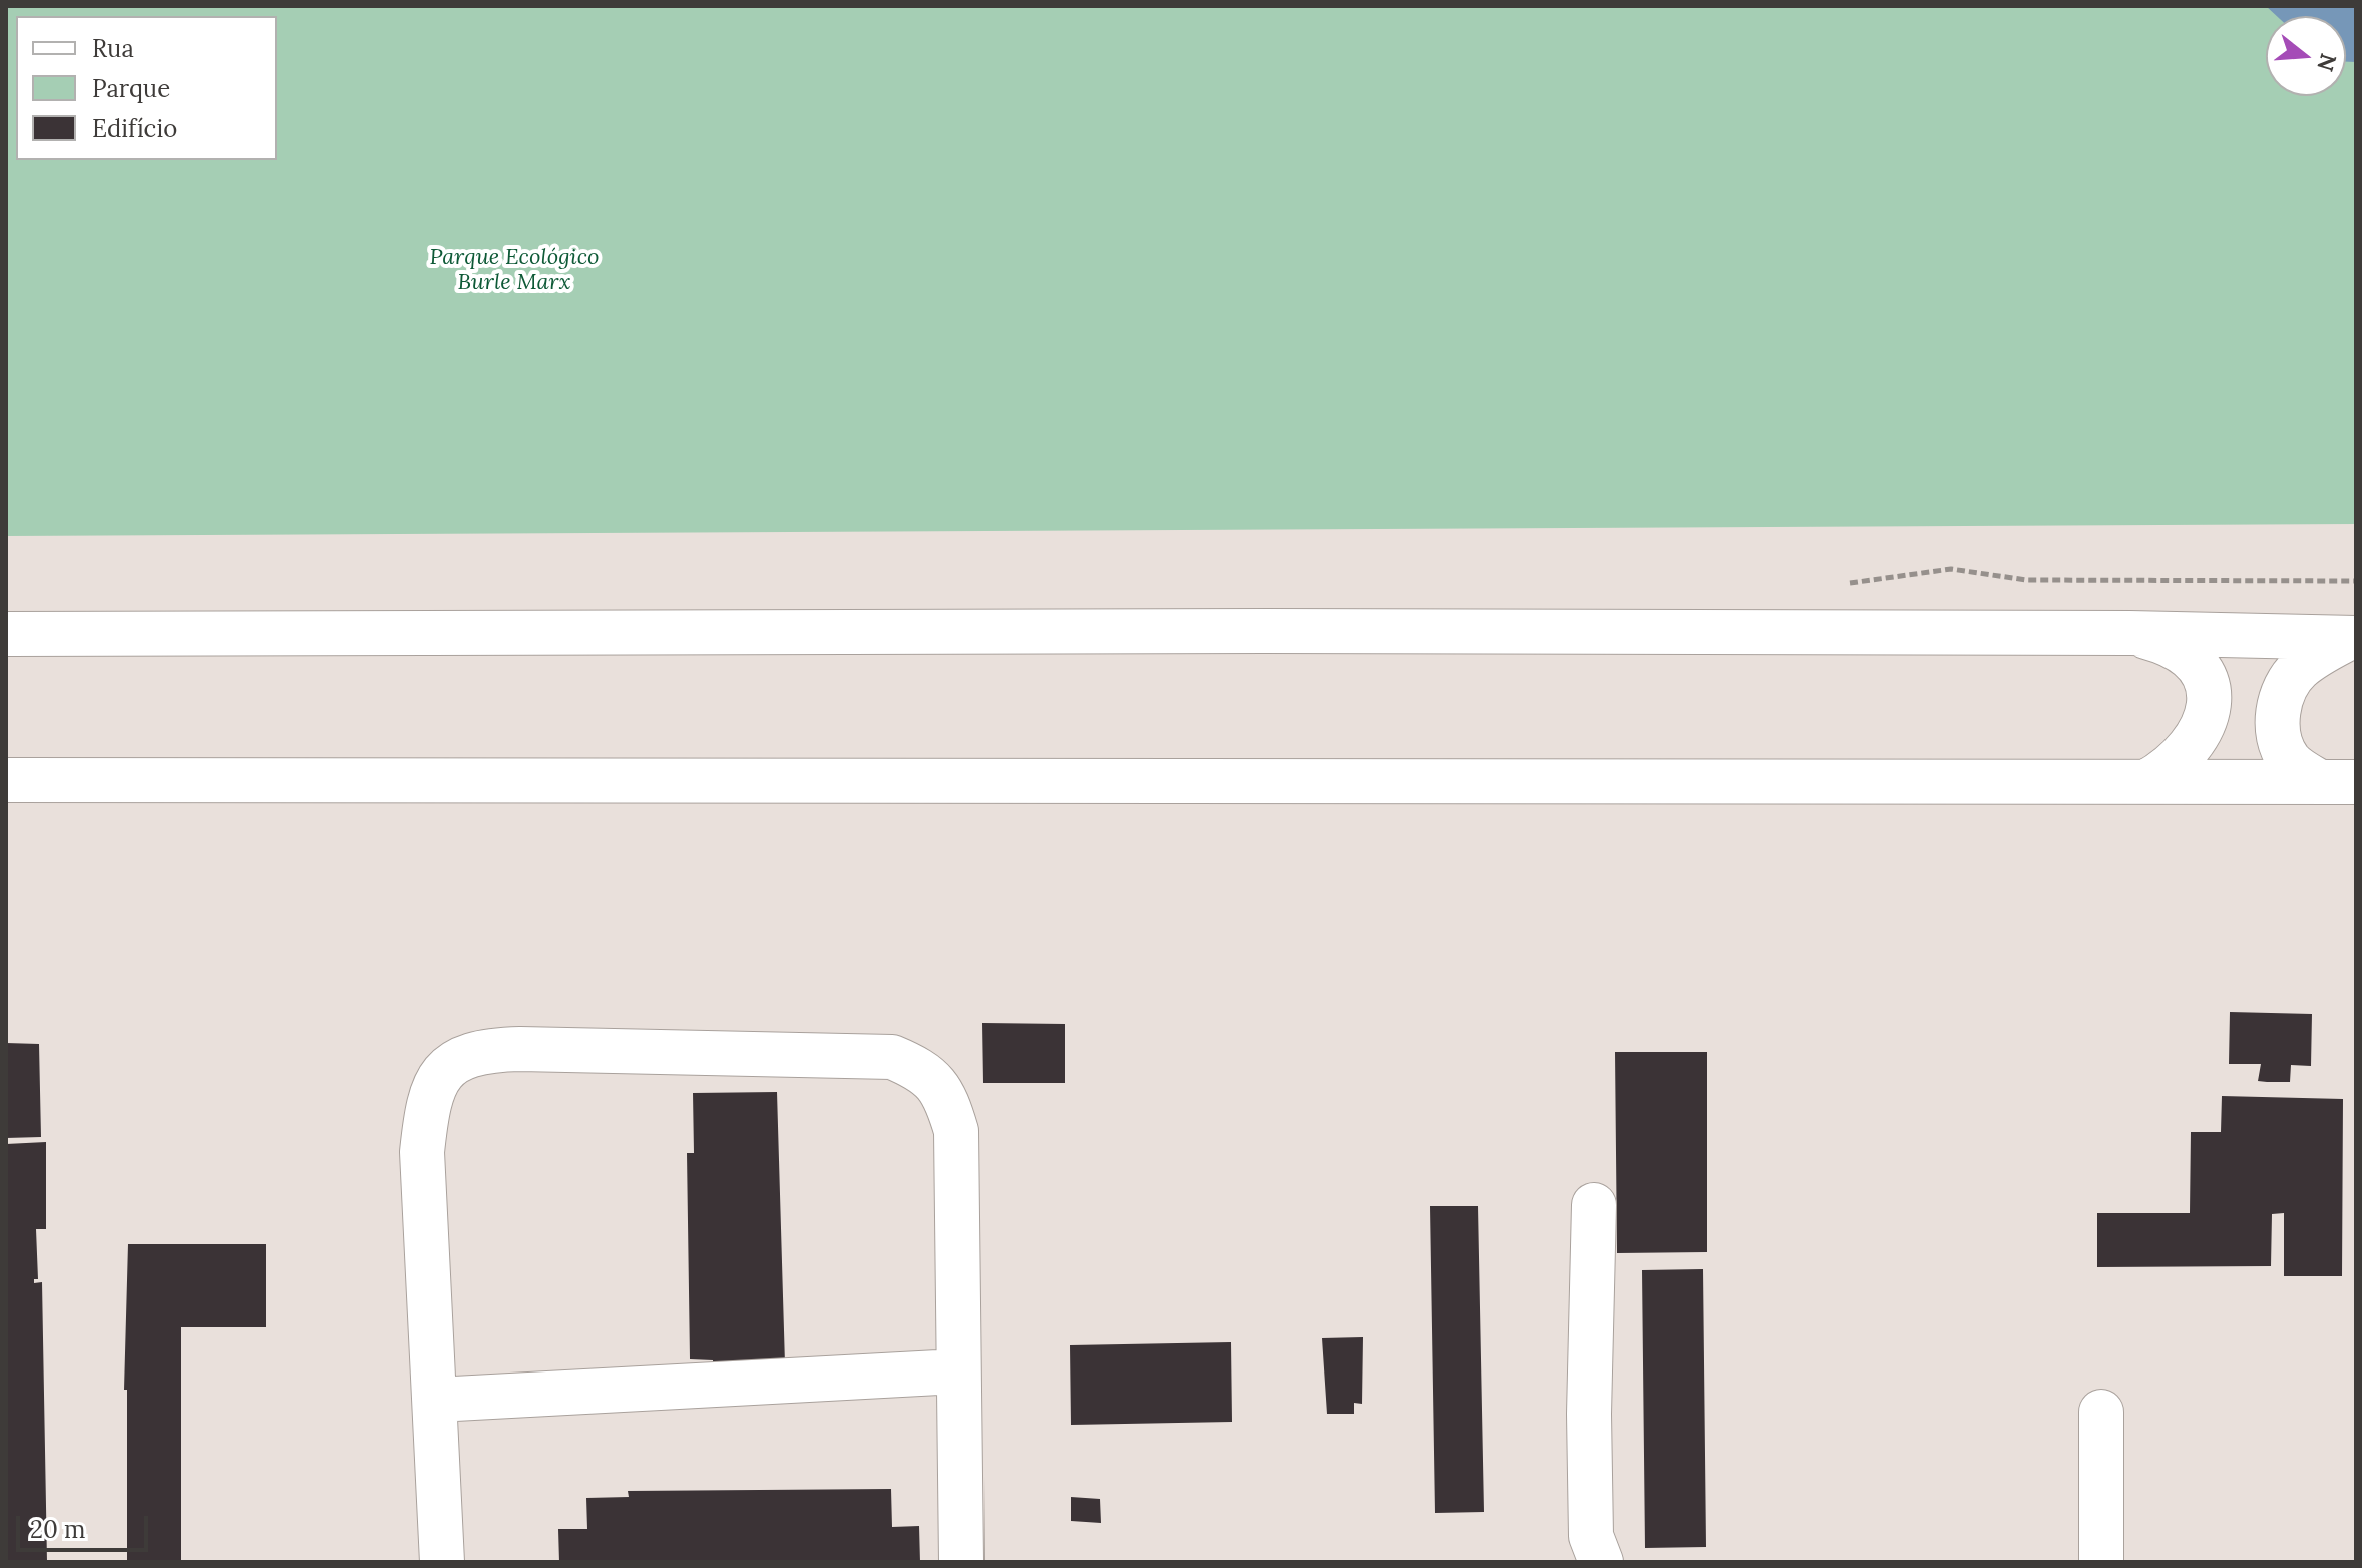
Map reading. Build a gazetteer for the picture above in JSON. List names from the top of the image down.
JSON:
{
  "parks": ["Parque Ecológico Burle Marx"],
  "legend": ["Rua", "Parque", "Edifício"],
  "scale_bar": "20 m",
  "north": "right"
}
